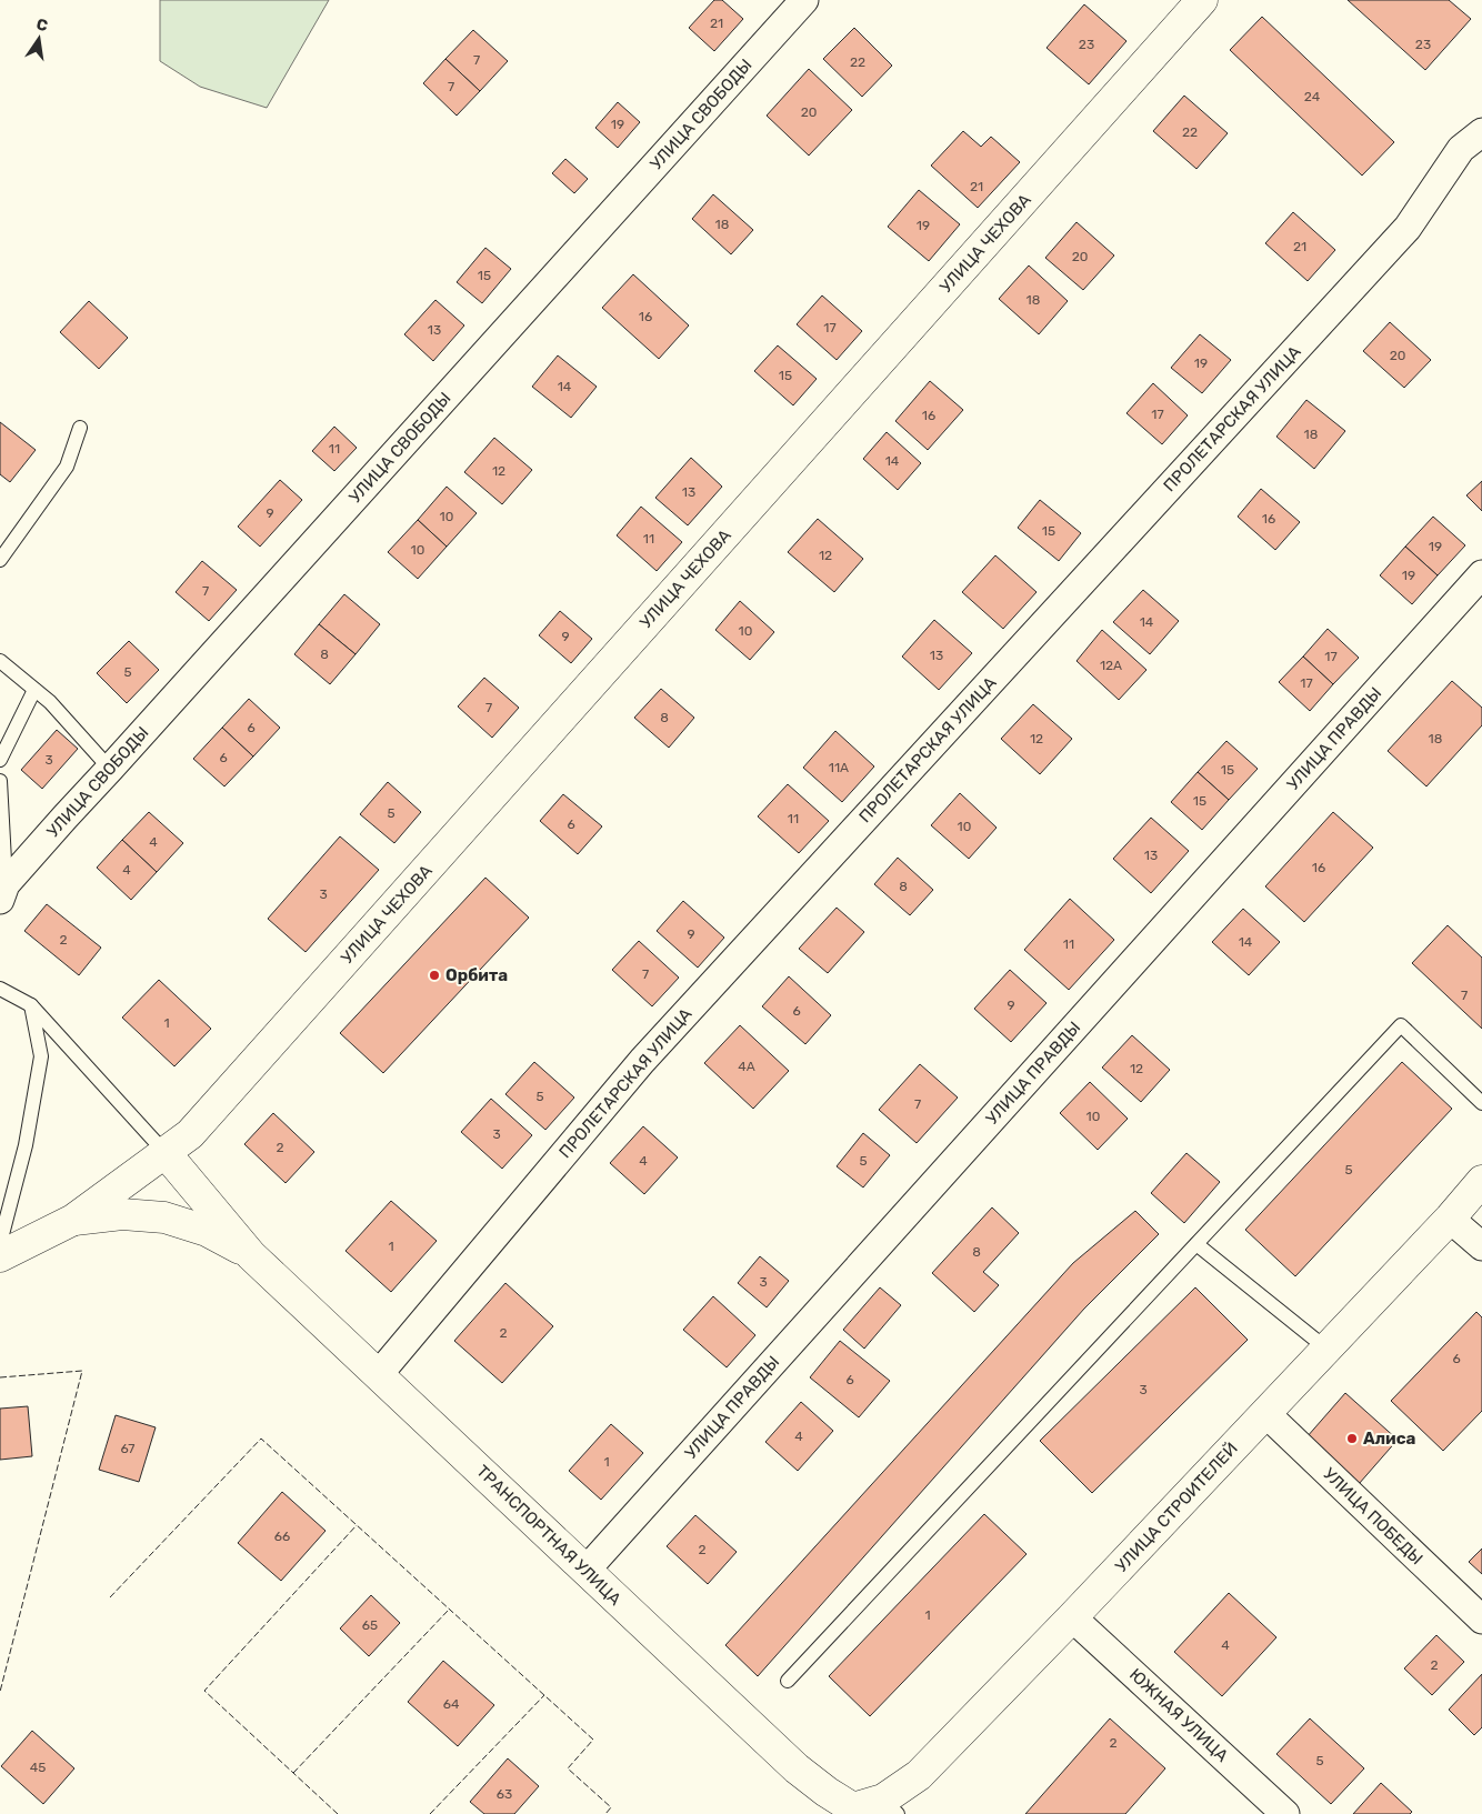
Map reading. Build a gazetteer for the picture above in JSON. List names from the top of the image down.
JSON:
{
  "streets": {
    "street": [
      "УЛИЦА СВОБОДЫ",
      "УЛИЦА ЧЕХОВА",
      "ПРОЛЕТАРСКАЯ УЛИЦА",
      "УЛИЦА ПРАВДЫ",
      "УЛИЦА СТРОИТЕЛЕЙ",
      "УЛИЦА ПОБЕДЫ",
      "ТРАНСПОРТНАЯ УЛИЦА",
      "ЮЖНАЯ УЛИЦА"
    ]
  },
  "crossings": [
    ["ПРОЛЕТАРСКАЯ УЛИЦА", "ТРАНСПОРТНАЯ УЛИЦА"],
    ["УЛИЦА ПРАВДЫ", "ТРАНСПОРТНАЯ УЛИЦА"],
    ["УЛИЦА СТРОИТЕЛЕЙ", "УЛИЦА ПОБЕДЫ"],
    ["УЛИЦА СТРОИТЕЛЕЙ", "ТРАНСПОРТНАЯ УЛИЦА"],
    ["УЛИЦА СТРОИТЕЛЕЙ", "ЮЖНАЯ УЛИЦА"]
  ],
  "places": ["Орбита", "Алиса"],
  "house_numbers": [
    "21",
    "23",
    "23",
    "7",
    "22",
    "7",
    "24",
    "20",
    "19",
    "22",
    "21",
    "18",
    "19",
    "21",
    "20",
    "15",
    "18",
    "16",
    "17",
    "13",
    "20",
    "19",
    "15",
    "14",
    "17",
    "16",
    "18",
    "11",
    "14",
    "12",
    "13",
    "9",
    "10",
    "16",
    "15",
    "11",
    "19",
    "10",
    "12",
    "19",
    "7",
    "14",
    "10",
    "9",
    "8",
    "13",
    "17",
    "12А",
    "5",
    "17",
    "7",
    "8",
    "6",
    "12",
    "18",
    "6",
    "3",
    "11А",
    "15",
    "15",
    "5",
    "11",
    "6",
    "10",
    "4",
    "13",
    "16",
    "4",
    "8",
    "3",
    "9",
    "2",
    "14",
    "11",
    "7",
    "7",
    "9",
    "6",
    "1",
    "4А",
    "12",
    "5",
    "7",
    "10",
    "3",
    "2",
    "4",
    "5",
    "5",
    "1",
    "8",
    "3",
    "2",
    "6",
    "6",
    "3",
    "4",
    "67",
    "1",
    "66",
    "2",
    "1",
    "65",
    "4",
    "2",
    "64",
    "2",
    "5",
    "45",
    "63"
  ],
  "north": "top"
}
